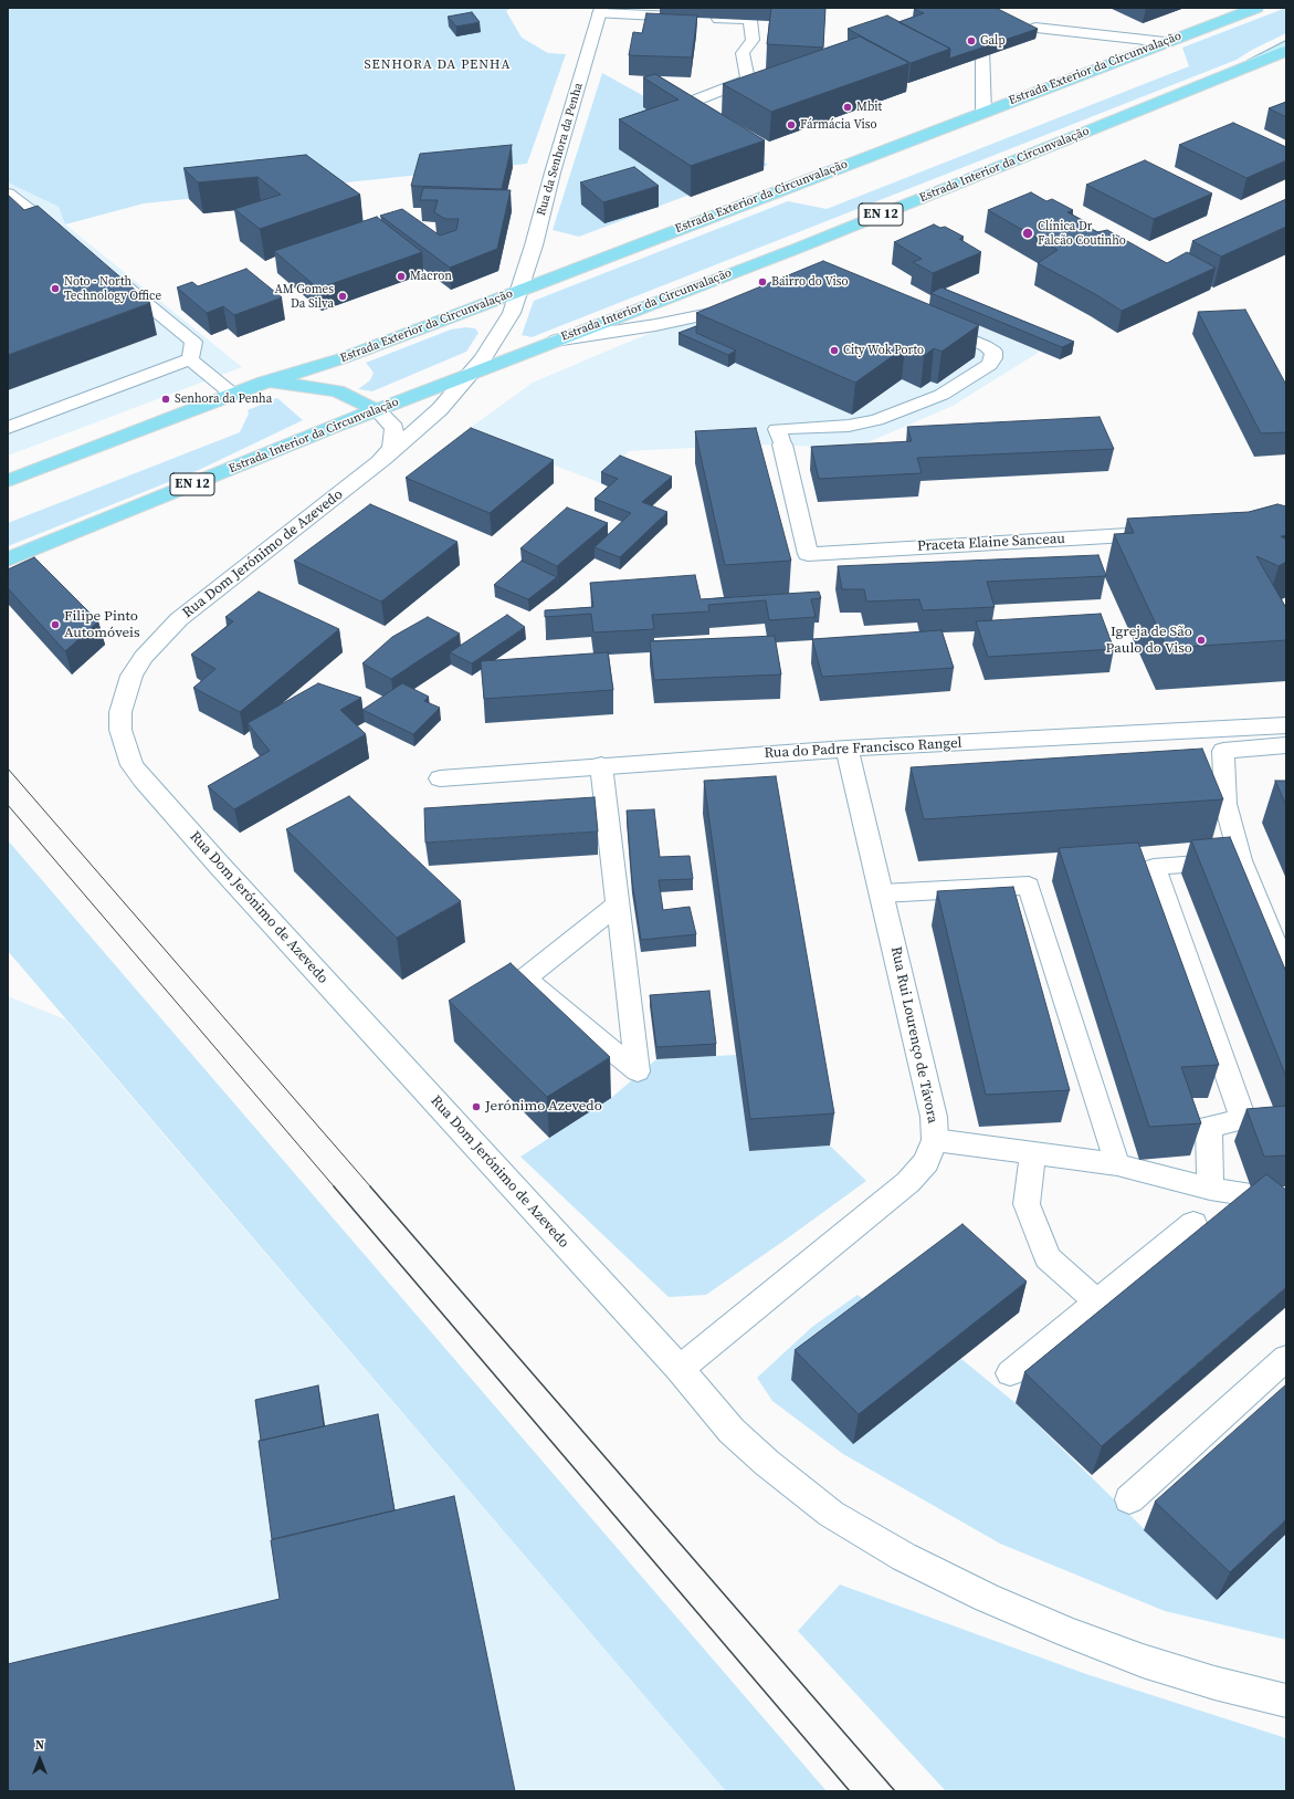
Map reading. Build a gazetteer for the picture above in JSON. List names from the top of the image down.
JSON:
{
  "streets": {
    "main road": ["Estrada Exterior da Circunvalação", "Estrada Interior da Circunvalação", "EN 12"],
    "street": [
      "Rua da Senhora da Penha",
      "Praceta Elaine Sanceau",
      "Rua Dom Jerónimo de Azevedo",
      "Rua do Padre Francisco Rangel",
      "Rua Rui Lourenço de Távora"
    ]
  },
  "crossings": [
    ["Estrada Exterior da Circunvalação", "Rua da Senhora da Penha"],
    ["Estrada Exterior da Circunvalação", "Estrada Interior da Circunvalação"],
    ["Estrada Exterior da Circunvalação", "Rua Dom Jerónimo de Azevedo"],
    ["Rua da Senhora da Penha", "Rua Dom Jerónimo de Azevedo"],
    ["Estrada Interior da Circunvalação", "Rua Dom Jerónimo de Azevedo"],
    ["Rua Dom Jerónimo de Azevedo", "Rua Rui Lourenço de Távora"],
    ["Rua do Padre Francisco Rangel", "Rua Rui Lourenço de Távora"]
  ],
  "districts": ["SENHORA DA PENHA"],
  "places": [
    "Galp",
    "Mbit",
    "Fármácia Viso",
    "Clínica Dr Falcão Coutinho",
    "Macron",
    "Bairro do Viso",
    "Noto - North Technology Office",
    "AM Gomes Da Silva",
    "City Wok Porto",
    "Senhora da Penha",
    "Filipe Pinto Automóveis",
    "Igreja de São Paulo do Viso",
    "Jerónimo Azevedo"
  ],
  "north": "top"
}
